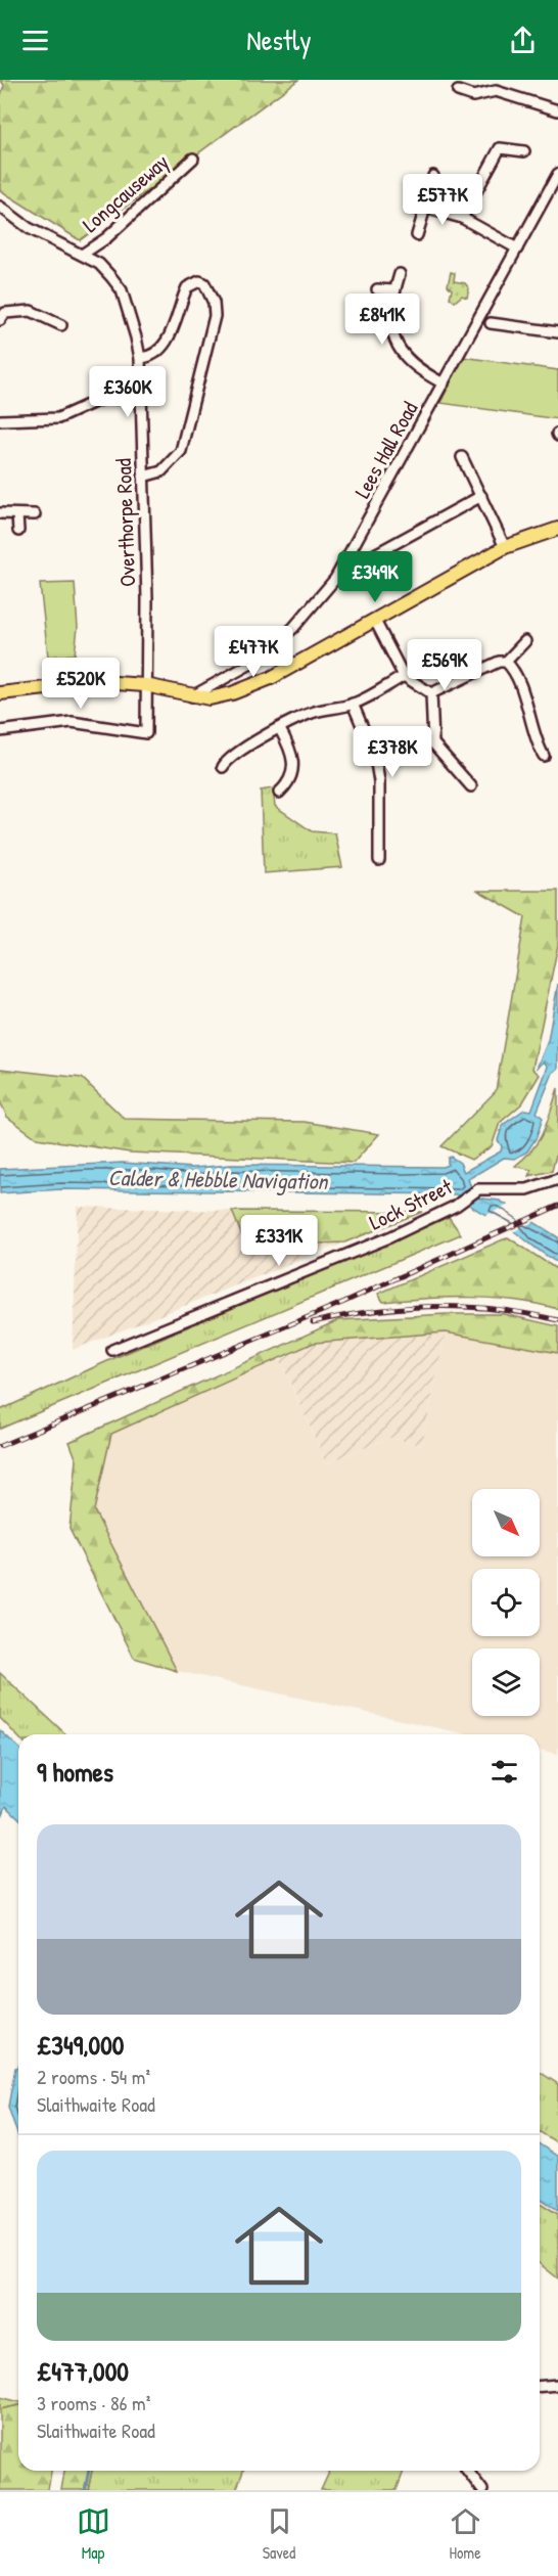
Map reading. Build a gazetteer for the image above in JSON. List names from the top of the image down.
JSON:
{
  "streets": {
    "street": [
      "Longcauseway",
      "Lees Hall Road",
      "Overthorpe Road",
      "Lock Street"
    ]
  },
  "crossings": [
    ["Longcauseway", "Overthorpe Road"]
  ],
  "water": ["Calder & Hebble Navigation"],
  "north": "bottom right",
  "page": {
    "header": "Nestly",
    "price": [
      "£577K",
      "£841K",
      "£360K",
      "£349K",
      "£477K",
      "£569K",
      "£520K",
      "£378K",
      "£331K"
    ],
    "heading": "9 homes",
    "list": [
      {
        "name": "£349,000",
        "note": "2 rooms · 54 m² · Slaithwaite Road"
      },
      {
        "name": "£477,000",
        "note": "3 rooms · 86 m² · Slaithwaite Road"
      }
    ],
    "tabs": ["Map", "Saved", "Home"]
  }
}
